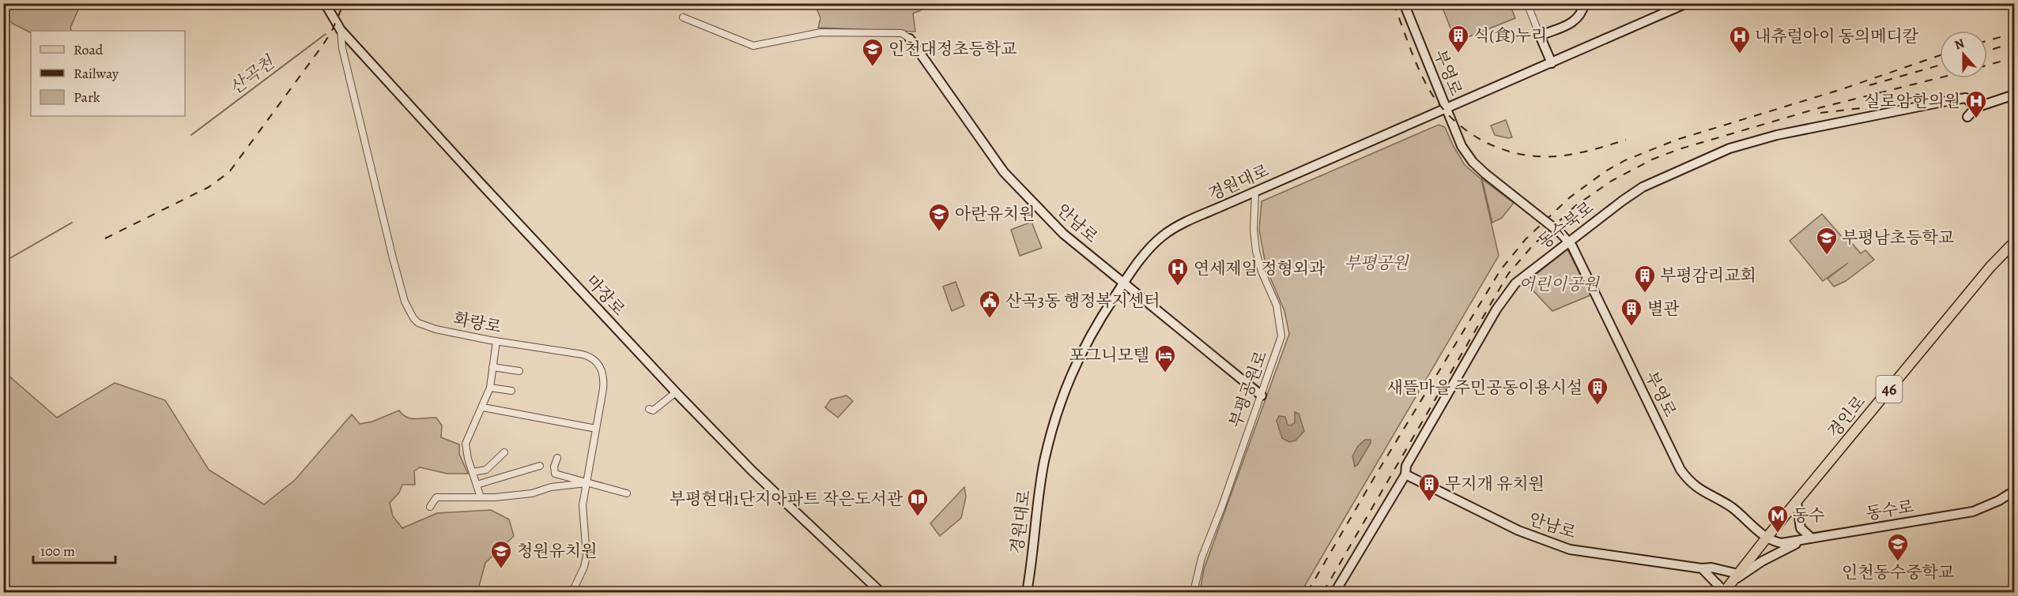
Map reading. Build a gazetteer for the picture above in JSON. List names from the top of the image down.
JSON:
{
  "streets": {
    "main road": [
      "부영로",
      "경원대로",
      "안남로",
      "동수북로",
      "마장로",
      "46",
      "경인로",
      "동수로"
    ],
    "street": ["화랑로", "부평공원로"]
  },
  "crossings": [
    ["부영로", "경원대로"],
    ["부영로", "동수북로"],
    ["부영로", "경인로"],
    ["부영로", "동수로"],
    ["경원대로", "안남로"],
    ["경원대로", "부평공원로"],
    ["안남로", "동수북로"],
    ["안남로", "부평공원로"],
    ["안남로", "경인로"],
    ["마장로", "화랑로"],
    ["경인로", "동수로"]
  ],
  "water": ["산곡천"],
  "parks": ["부평공원", "어린이공원"],
  "places": {
    "building": [
      "식(食)누리",
      "부평감리교회",
      "별관",
      "새뜰마을 주민공동이용시설",
      "무지개 유치원"
    ],
    "hospital": ["내츄럴아이 동의메디칼", "실로암한의원", "연세제일 정형외과"],
    "school or university": [
      "인천대정초등학교",
      "아란유치원",
      "부평남초등학교",
      "인천동수중학교",
      "청원유치원"
    ],
    "public building": ["산곡3동 행정복지센터"],
    "hotel": ["포그니모텔"],
    "library": ["부평현대1단지아파트 작은도서관"],
    "metro station": ["동수"]
  },
  "legend": ["Road", "Railway", "Park"],
  "scale_bar": "100 m",
  "north": "top"
}
